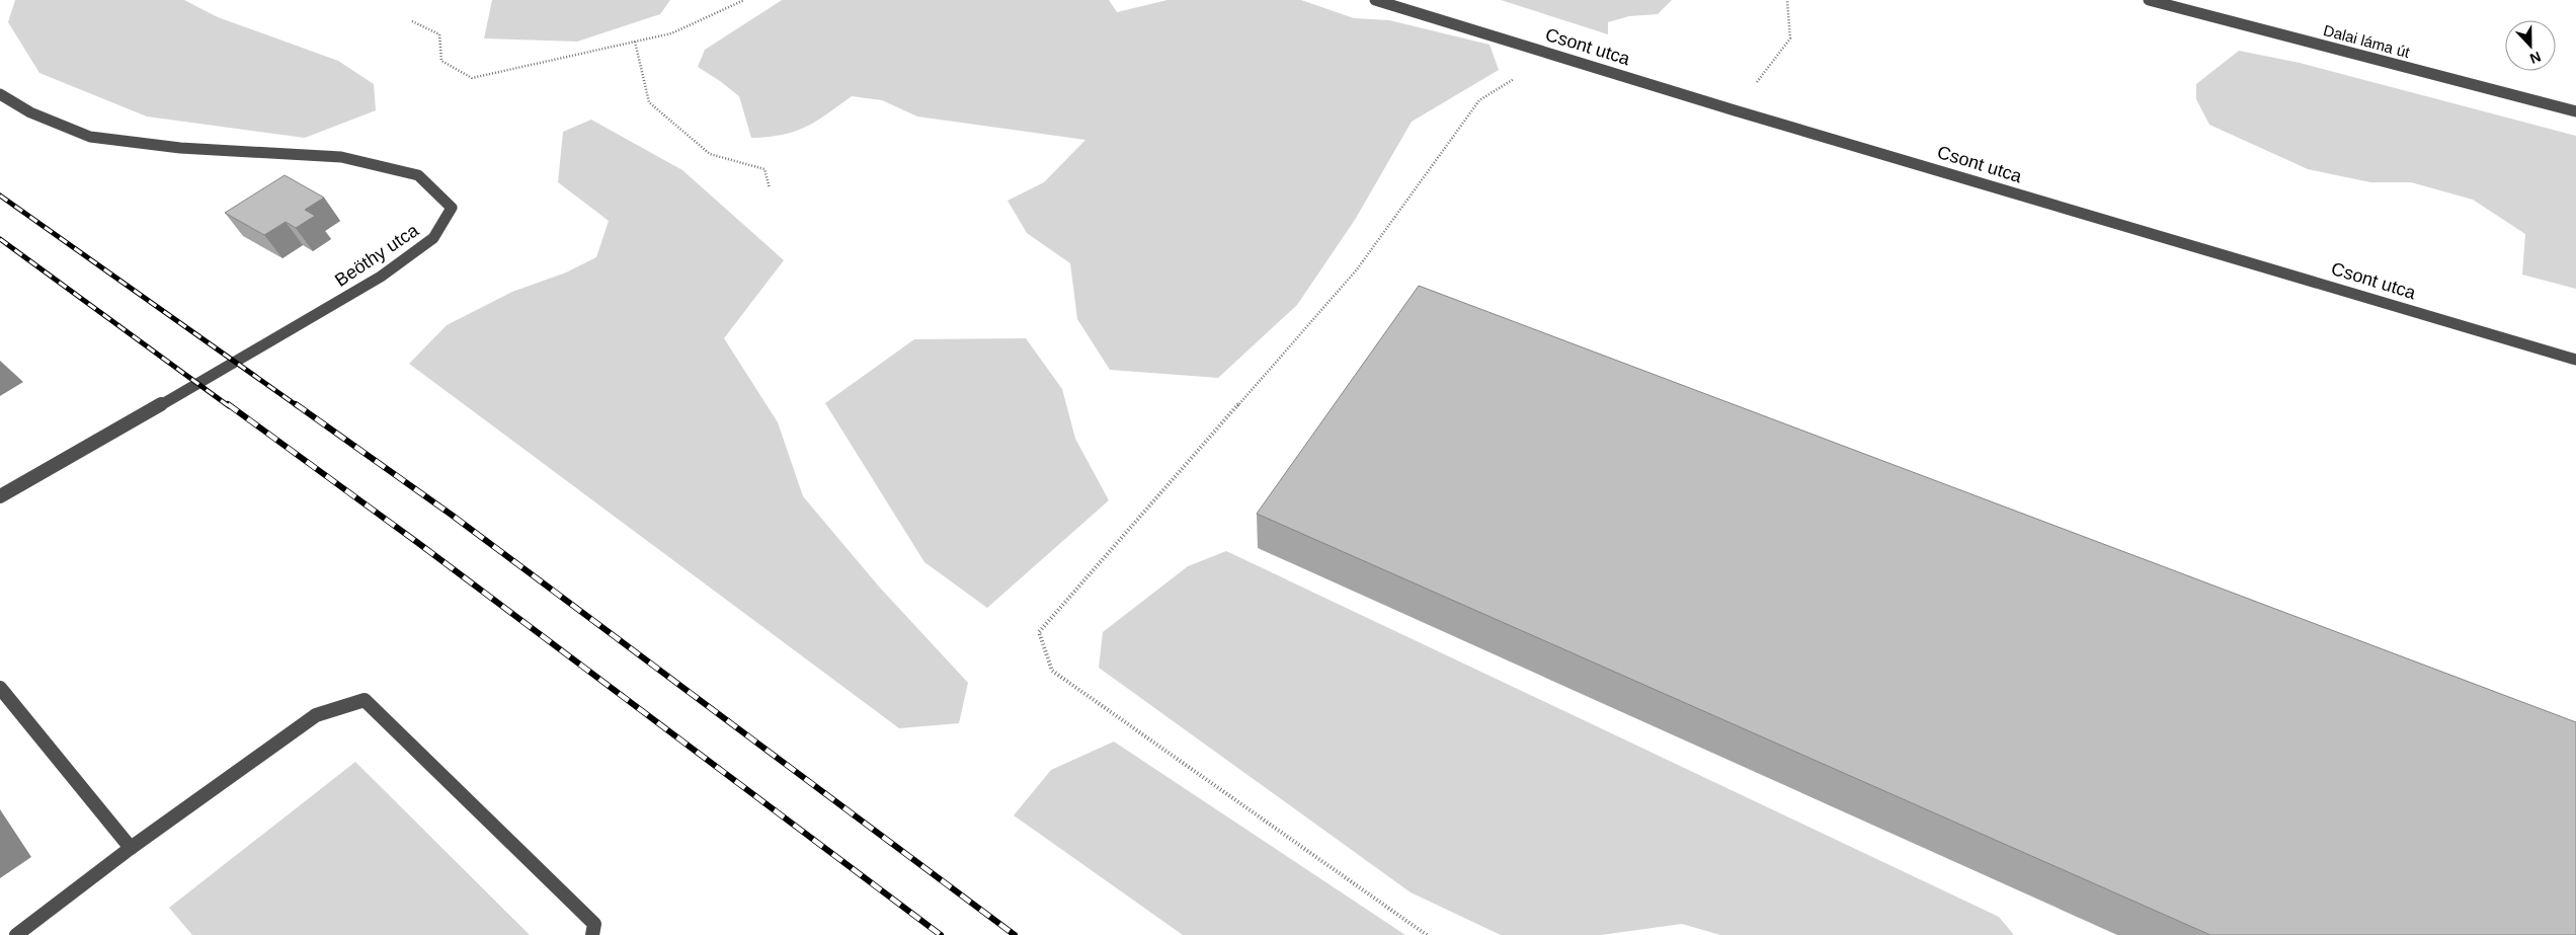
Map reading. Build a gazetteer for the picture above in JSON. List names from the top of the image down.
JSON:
{
  "streets": {
    "lane": ["Dalai láma út", "Csont utca", "Beöthy utca"]
  },
  "north": "bottom"
}
